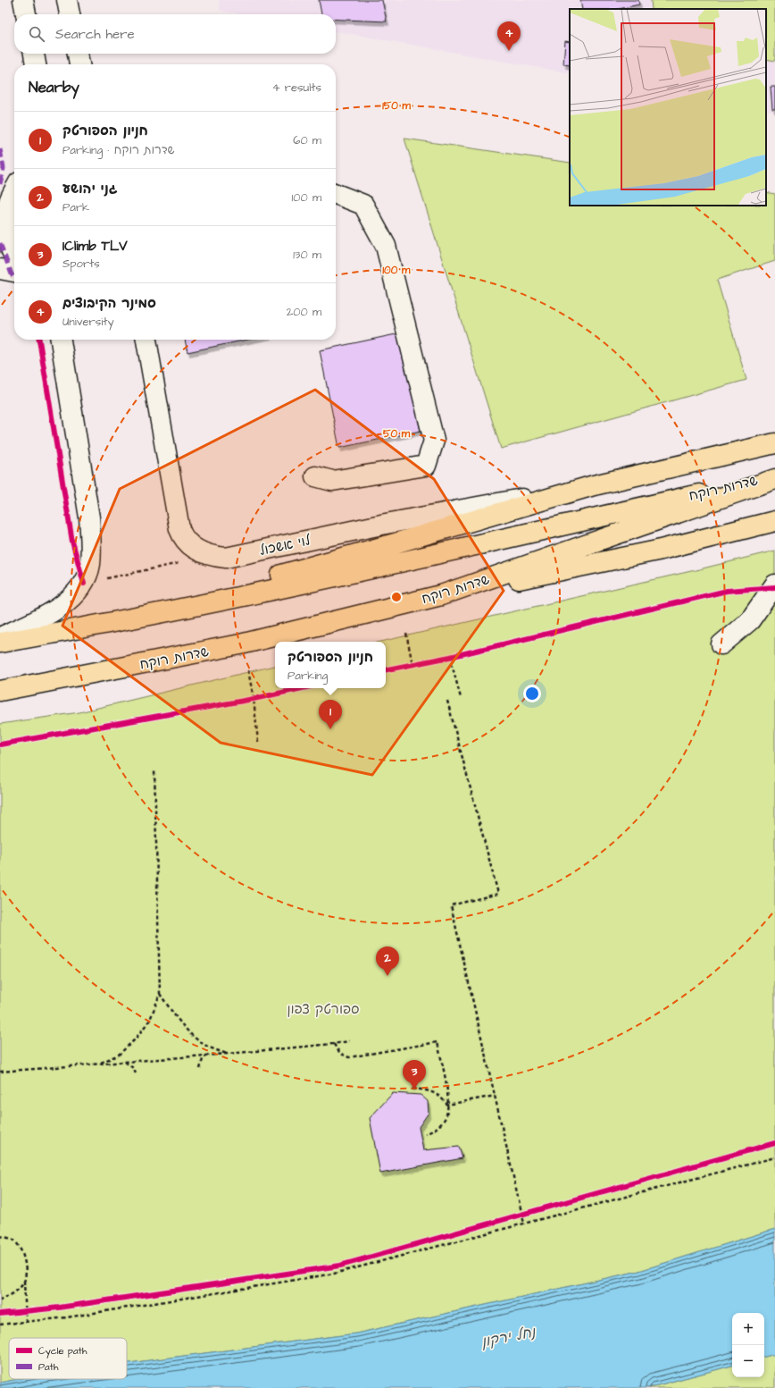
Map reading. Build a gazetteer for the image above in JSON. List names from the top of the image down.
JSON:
{
  "streets": {
    "main road": ["שדרות רוקח"],
    "street": ["לוי אשכול"]
  },
  "water": ["נחל ירקון"],
  "parks": ["ספורטק צפון"],
  "legend": ["Cycle path", "Path"],
  "page": {
    "search": "Search here",
    "pins": [
      "4",
      "1",
      "2",
      "3"
    ],
    "heading": ["Nearby", "4 results"],
    "list": [
      {
        "mark": "1",
        "name": "חניון הספורטק",
        "note": "Parking · שדרות רוקח",
        "value": "60 m"
      },
      {
        "mark": "2",
        "name": "גני יהושע",
        "note": "Park",
        "value": "100 m"
      },
      {
        "mark": "3",
        "name": "IClimb TLV",
        "note": "Sports",
        "value": "130 m"
      },
      {
        "mark": "4",
        "name": "סמינר הקיבוצים",
        "note": "University",
        "value": "200 m"
      }
    ],
    "popup": ["חניון הספורטק", "Parking"],
    "map_buttons": ["+", "−"]
  },
  "rings": ["150 m", "100 m", "50 m"]
}
